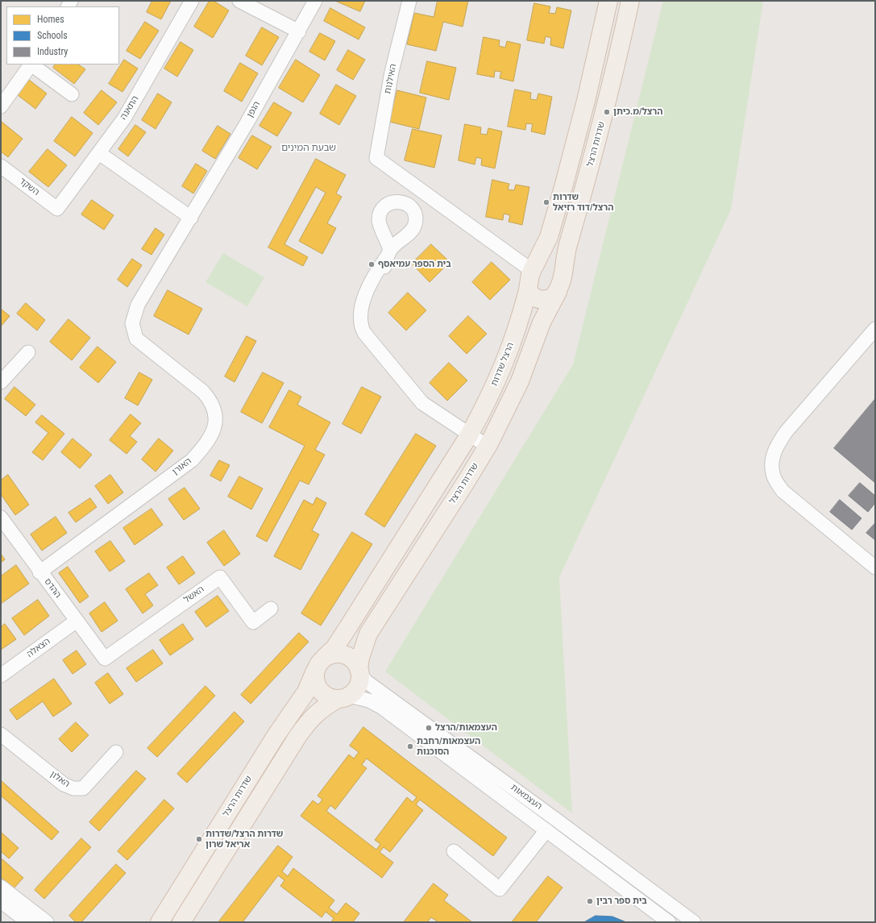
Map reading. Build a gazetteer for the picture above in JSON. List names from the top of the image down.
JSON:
{
  "streets": {
    "main road": ["שדרות הרצל", "הרצל שדרות"],
    "street": [
      "האילנות",
      "התאנה",
      "הגפן",
      "השקד",
      "האורן",
      "ההדס",
      "האשל",
      "הצאלה",
      "האלון",
      "העצמאות"
    ]
  },
  "crossings": [
    ["האילנות", "שדרות הרצל"],
    ["האילנות", "הרצל שדרות"],
    ["התאנה", "השקד"],
    ["הגפן", "האורן"],
    ["שדרות הרצל", "הרצל שדרות"],
    ["שדרות הרצל", "העצמאות"],
    ["האורן", "ההדס"],
    ["ההדס", "האשל"],
    ["ההדס", "הצאלה"]
  ],
  "districts": ["שבעת המינים"],
  "places": [
    "הרצל/מ.כיתן",
    "שדרות הרצל/דוד רזיאל",
    "בית הספר עמיאסף",
    "העצמאות/הרצל",
    "העצמאות/רחבת הסוכנות",
    "שדרות הרצל/שדרות אריאל שרון",
    "בית ספר רבין"
  ],
  "legend": ["Homes", "Schools", "Industry"]
}
